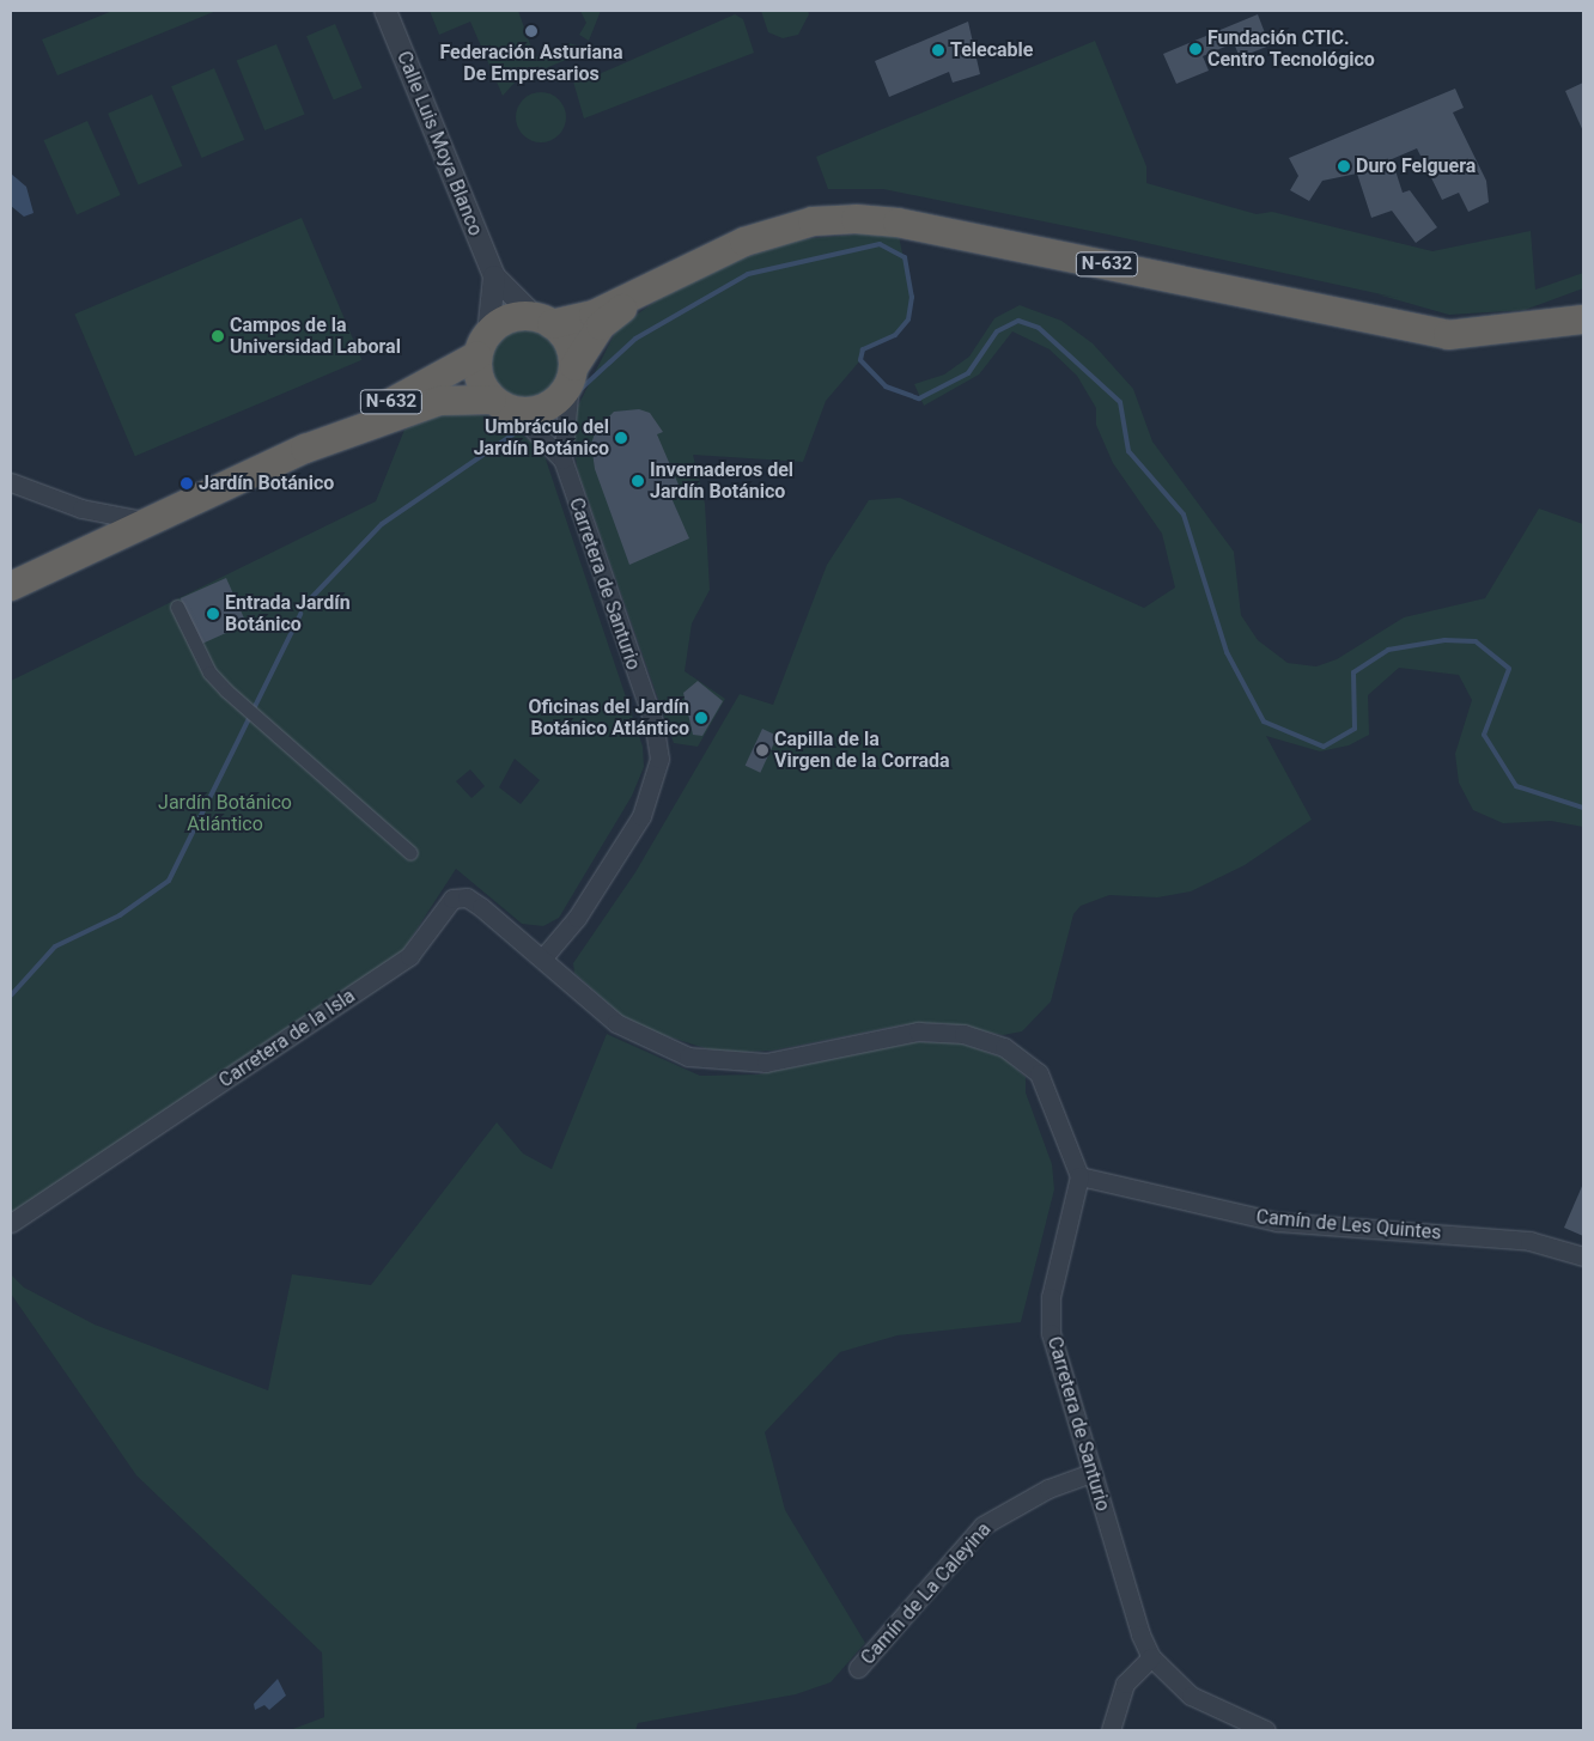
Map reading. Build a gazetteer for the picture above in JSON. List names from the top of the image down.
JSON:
{
  "streets": {
    "highway": ["N-632"],
    "street": [
      "Calle Luis Moya Blanco",
      "Carretera de Santurio",
      "Carretera de la Isla",
      "Camín de Les Quintes",
      "Camín de La Caleyina"
    ]
  },
  "crossings": [
    ["Calle Luis Moya Blanco", "N-632"],
    ["Calle Luis Moya Blanco", "Carretera de Santurio"],
    ["N-632", "Carretera de Santurio"],
    ["Carretera de Santurio", "Carretera de la Isla"],
    ["Carretera de Santurio", "Camín de Les Quintes"],
    ["Carretera de Santurio", "Camín de La Caleyina"]
  ],
  "parks": ["Jardín Botánico Atlántico"],
  "places": [
    "Federación Asturiana De Empresarios",
    "Fundación CTIC. Centro Tecnológico",
    "Telecable",
    "Duro Felguera",
    "Campos de la Universidad Laboral",
    "Umbráculo del Jardín Botánico",
    "Invernaderos del Jardín Botánico",
    "Jardín Botánico",
    "Entrada Jardín Botánico",
    "Oficinas del Jardín Botánico Atlántico",
    "Capilla de la Virgen de la Corrada"
  ]
}
